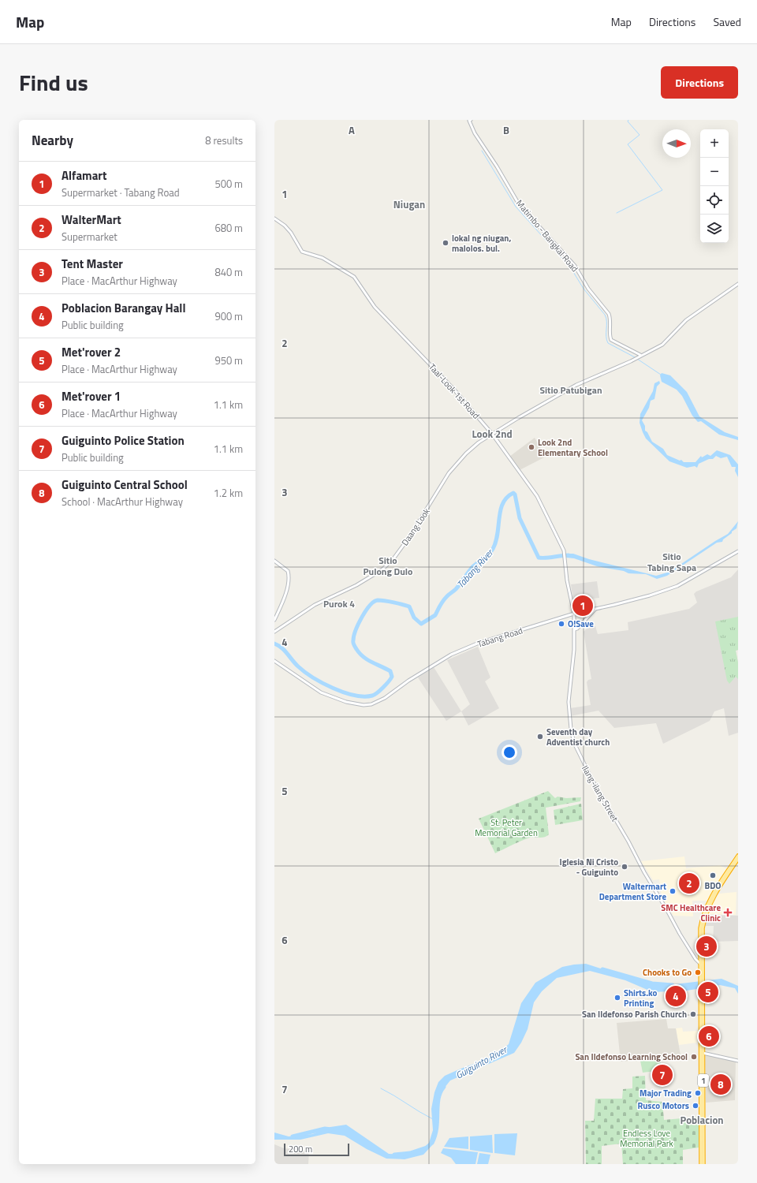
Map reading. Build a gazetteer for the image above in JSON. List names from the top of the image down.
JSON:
{
  "streets": {
    "highway": ["1"],
    "street": [
      "Matimbo - Bangkal Road",
      "Taal-Look 1st Road",
      "Daang Look",
      "Tabang Road",
      "Ilang-ilang Street"
    ]
  },
  "crossings": [
    ["Matimbo - Bangkal Road", "Daang Look"],
    ["Taal-Look 1st Road", "Daang Look"],
    ["Taal-Look 1st Road", "Tabang Road"],
    ["Taal-Look 1st Road", "Ilang-ilang Street"],
    ["Ilang-ilang Street", "1"]
  ],
  "districts": [
    "Niugan",
    "Sitio Patubigan",
    "Look 2nd",
    "Sitio Tabing Sapa",
    "Sitio Pulong Dulo",
    "Purok 4",
    "Poblacion"
  ],
  "water": ["Tabang River", "Guiguinto River"],
  "parks": ["St. Peter Memorial Garden", "Endless Love Memorial Park"],
  "places": {
    "other": [
      "lokal ng niugan, malolos. bul.",
      "Look 2nd Elementary School",
      "O!Save",
      "Seventh day Adventist church",
      "Iglesia Ni Cristo - Guiguinto",
      "BDO",
      "Waltermart Department Store",
      "Chooks to Go",
      "Shirts.ko Printing",
      "San Ildefonso Parish Church",
      "San Ildefonso Learning School",
      "Major Trading",
      "Rusco Motors"
    ],
    "health": ["SMC Healthcare Clinic"]
  },
  "scale_bar": "200 m",
  "north": "right",
  "page": {
    "header": "Map",
    "nav": ["Map", "Directions", "Saved"],
    "title": "Find us",
    "buttons": "Directions",
    "heading": ["Nearby", "8 results"],
    "map_buttons": ["+", "−"],
    "list": [
      {
        "mark": "1",
        "name": "Alfamart",
        "note": "Supermarket · Tabang Road",
        "value": "500 m"
      },
      {
        "mark": "2",
        "name": "WalterMart",
        "note": "Supermarket",
        "value": "680 m"
      },
      {
        "mark": "3",
        "name": "Tent Master",
        "note": "Place · MacArthur Highway",
        "value": "840 m"
      },
      {
        "mark": "4",
        "name": "Poblacion Barangay Hall",
        "note": "Public building",
        "value": "900 m"
      },
      {
        "mark": "5",
        "name": "Met'rover 2",
        "note": "Place · MacArthur Highway",
        "value": "950 m"
      },
      {
        "mark": "6",
        "name": "Met'rover 1",
        "note": "Place · MacArthur Highway",
        "value": "1.1 km"
      },
      {
        "mark": "7",
        "name": "Guiguinto Police Station",
        "note": "Public building",
        "value": "1.1 km"
      },
      {
        "mark": "8",
        "name": "Guiguinto Central School",
        "note": "School · MacArthur Highway",
        "value": "1.2 km"
      }
    ],
    "pins": [
      "1",
      "2",
      "3",
      "5",
      "4",
      "6",
      "7",
      "8"
    ],
    "scale": "200 m"
  },
  "grid": {
    "columns": ["A", "B"],
    "rows": [
      "1",
      "2",
      "3",
      "4",
      "5",
      "6",
      "7"
    ]
  }
}
